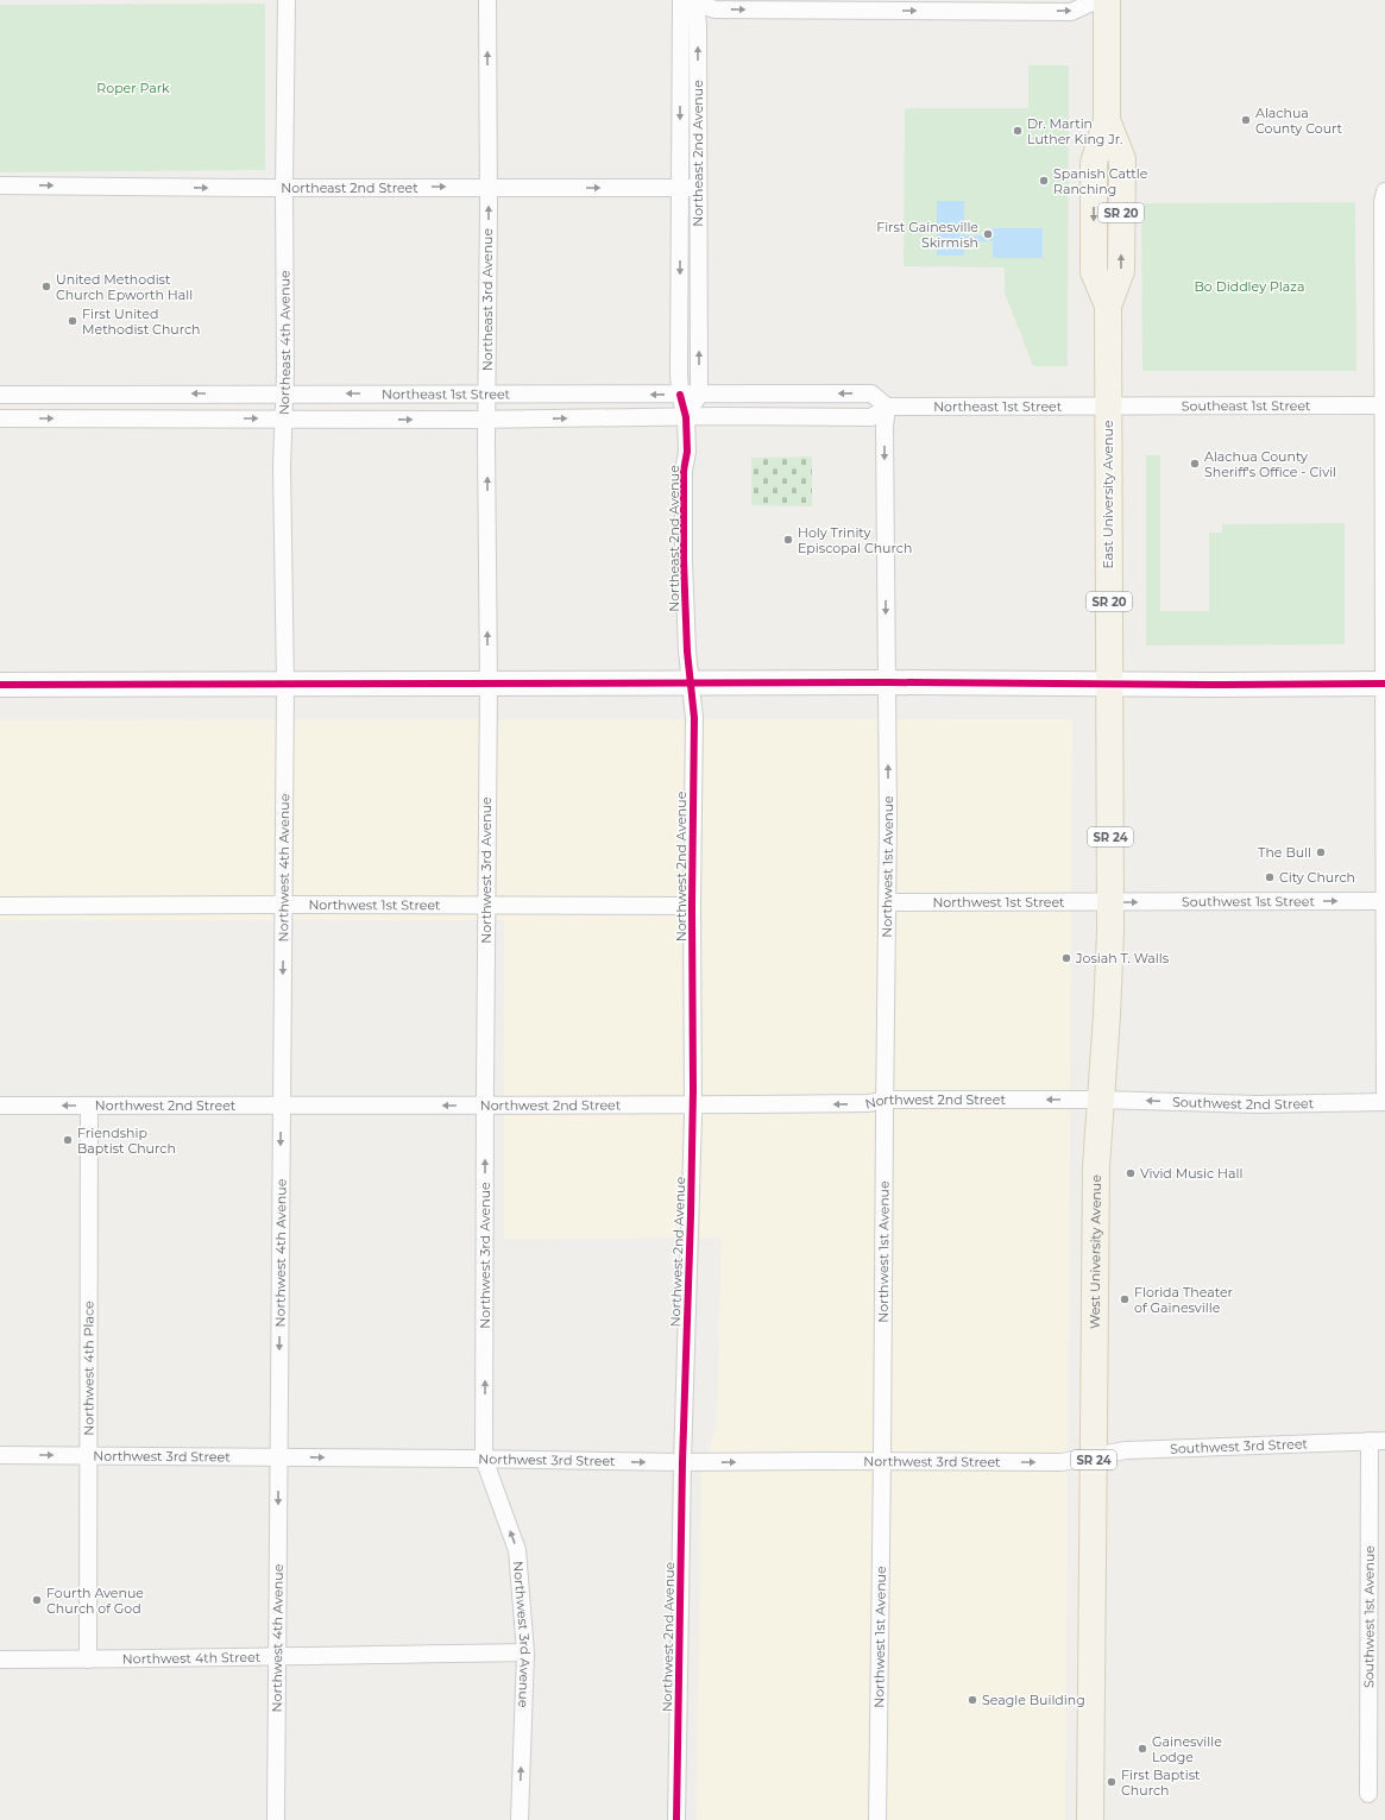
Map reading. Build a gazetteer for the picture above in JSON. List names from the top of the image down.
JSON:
{
  "streets": {
    "main road": [
      "SR 20",
      "East University Avenue",
      "SR 24",
      "West University Avenue"
    ],
    "street": [
      "Northeast 2nd Avenue",
      "Northeast 2nd Street",
      "Northeast 3rd Avenue",
      "Northeast 4th Avenue",
      "Northeast 1st Street",
      "Southeast 1st Street",
      "Northwest 2nd Avenue",
      "Northwest 1st Avenue",
      "Northwest 4th Avenue",
      "Northwest 3rd Avenue",
      "Northwest 1st Street",
      "Southwest 1st Street",
      "Northwest 2nd Street",
      "Southwest 2nd Street",
      "Northwest 4th Place",
      "Southwest 3rd Street",
      "Northwest 3rd Street",
      "Southwest 1st Avenue",
      "Northwest 4th Street"
    ]
  },
  "crossings": [
    ["Northeast 2nd Avenue", "Northeast 2nd Street"],
    ["Northeast 2nd Avenue", "Northeast 1st Street"],
    ["Northeast 2nd Avenue", "Northwest 2nd Avenue"],
    ["Northeast 2nd Street", "Northeast 3rd Avenue"],
    ["Northeast 2nd Street", "Northeast 4th Avenue"],
    ["Northeast 3rd Avenue", "Northeast 1st Street"],
    ["Northeast 3rd Avenue", "Northwest 3rd Avenue"],
    ["Northeast 4th Avenue", "Northeast 1st Street"],
    ["Northeast 4th Avenue", "Northwest 4th Avenue"],
    ["Northeast 1st Street", "Southeast 1st Street"],
    ["Northeast 1st Street", "East University Avenue"],
    ["Northeast 1st Street", "Northwest 1st Avenue"],
    ["Southeast 1st Street", "East University Avenue"],
    ["East University Avenue", "West University Avenue"],
    ["Northwest 2nd Avenue", "Northwest 1st Street"],
    ["Northwest 2nd Avenue", "Northwest 2nd Street"],
    ["Northwest 2nd Avenue", "Northwest 3rd Street"],
    ["Northwest 1st Avenue", "Northwest 1st Street"],
    ["Northwest 1st Avenue", "Northwest 2nd Street"],
    ["Northwest 1st Avenue", "Northwest 3rd Street"],
    ["Northwest 4th Avenue", "Northwest 1st Street"],
    ["Northwest 4th Avenue", "Northwest 2nd Street"],
    ["Northwest 4th Avenue", "Northwest 3rd Street"],
    ["Northwest 4th Avenue", "Northwest 4th Street"],
    ["Northwest 3rd Avenue", "Northwest 1st Street"],
    ["Northwest 3rd Avenue", "Northwest 2nd Street"],
    ["Northwest 3rd Avenue", "Northwest 3rd Street"],
    ["Northwest 3rd Avenue", "Northwest 4th Street"],
    ["Northwest 1st Street", "Southwest 1st Street"],
    ["Northwest 1st Street", "West University Avenue"],
    ["Southwest 1st Street", "West University Avenue"],
    ["Northwest 2nd Street", "Southwest 2nd Street"],
    ["Northwest 2nd Street", "West University Avenue"],
    ["Northwest 2nd Street", "Northwest 4th Place"],
    ["Southwest 2nd Street", "West University Avenue"],
    ["West University Avenue", "Southwest 3rd Street"],
    ["West University Avenue", "Northwest 3rd Street"],
    ["Northwest 4th Place", "Northwest 3rd Street"],
    ["Northwest 4th Place", "Northwest 4th Street"],
    ["Southwest 3rd Street", "Northwest 3rd Street"],
    ["Southwest 3rd Street", "Southwest 1st Avenue"]
  ],
  "one_way": [
    "Northeast 2nd Street",
    "Northeast 3rd Avenue",
    "Northwest 4th Avenue",
    "Northwest 3rd Avenue",
    "Southwest 1st Street",
    "Northwest 2nd Street",
    "Southwest 2nd Street",
    "Northwest 3rd Street"
  ],
  "parks": ["Roper Park", "Bo Diddley Plaza"],
  "places": [
    "Alachua County Court",
    "Dr. Martin Luther King Jr.",
    "Spanish Cattle Ranching",
    "First Gainesville Skirmish",
    "United Methodist Church Epworth Hall",
    "First United Methodist Church",
    "Alachua County Sheriff's Office - Civil",
    "Holy Trinity Episcopal Church",
    "The Bull",
    "City Church",
    "Josiah T. Walls",
    "Friendship Baptist Church",
    "Vivid Music Hall",
    "Florida Theater of Gainesville",
    "Fourth Avenue Church of God",
    "Seagle Building",
    "Gainesville Lodge",
    "First Baptist Church"
  ]
}
